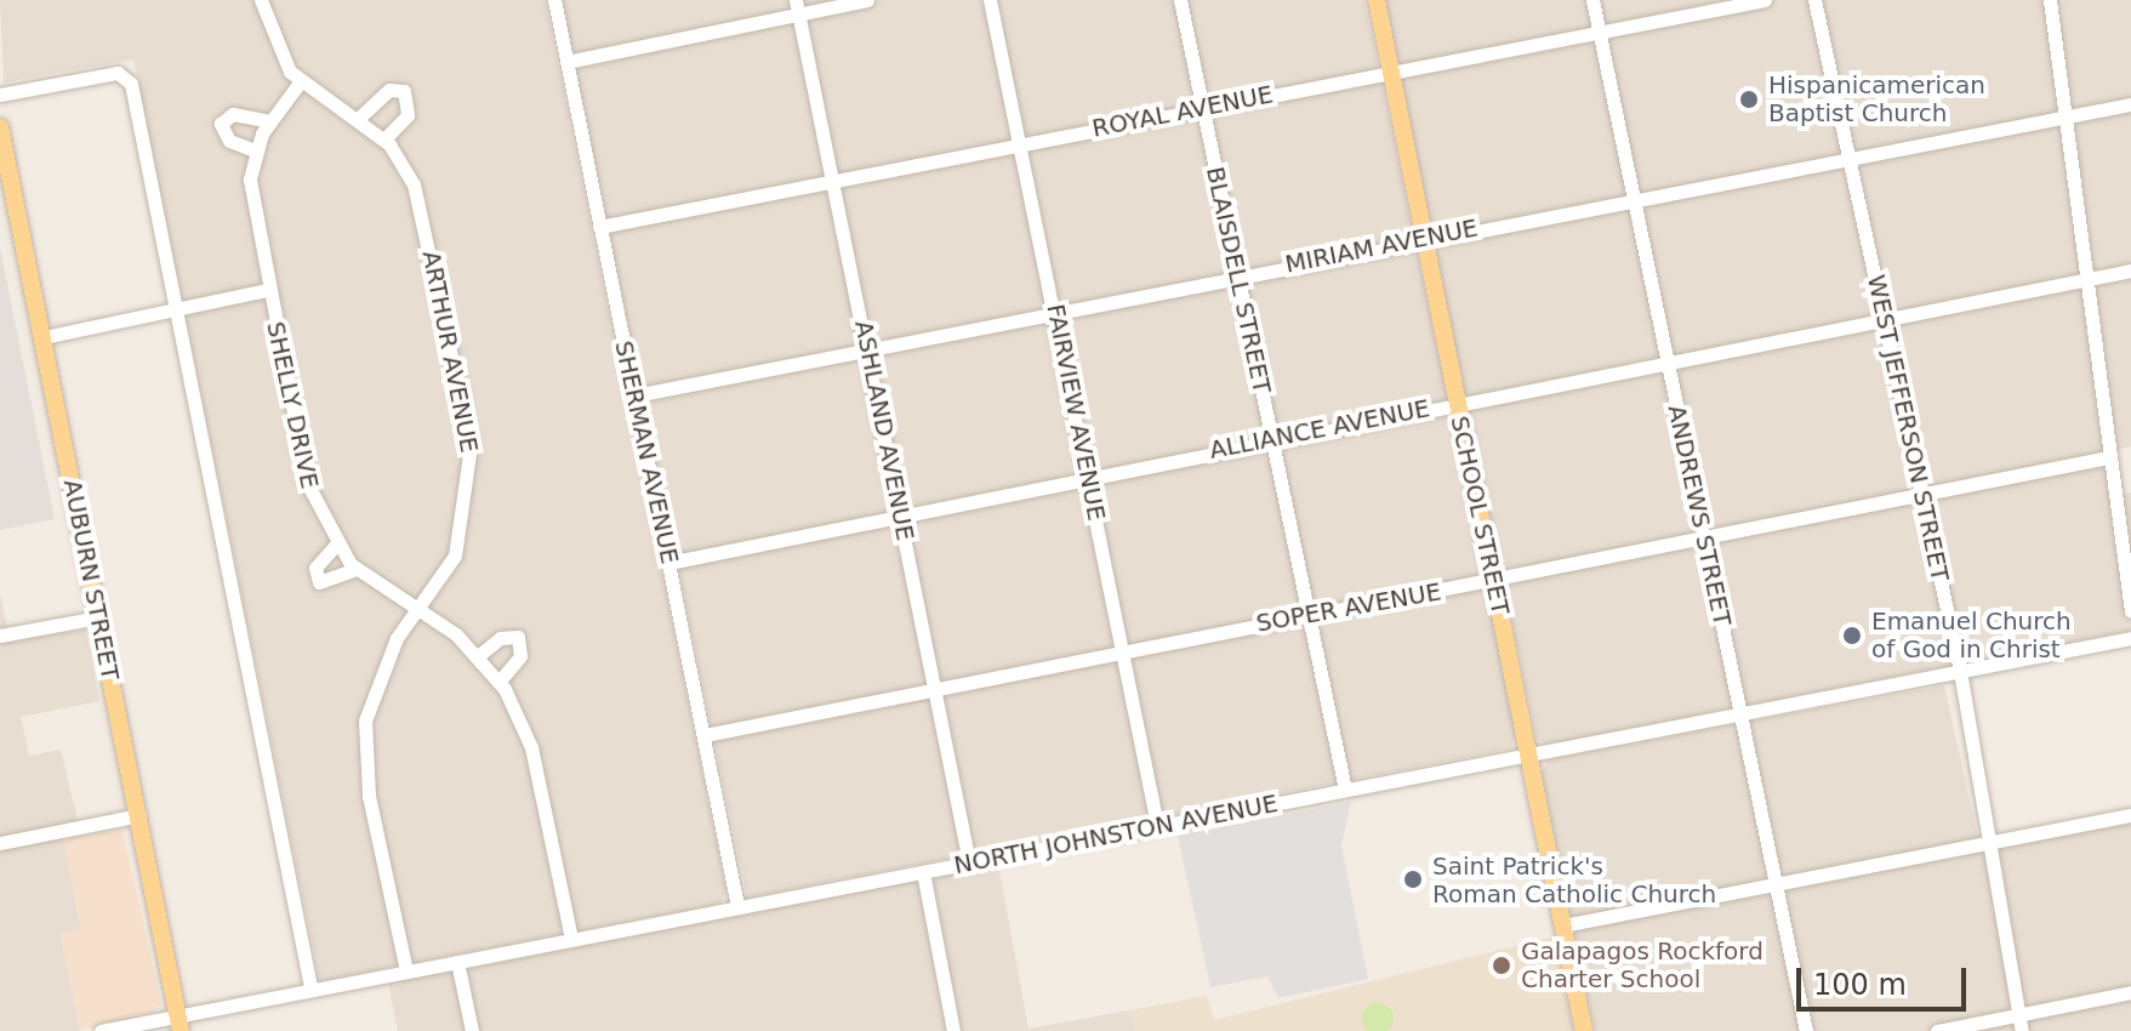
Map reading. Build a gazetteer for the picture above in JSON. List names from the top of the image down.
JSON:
{
  "streets": {
    "main road": ["SCHOOL STREET", "AUBURN STREET"],
    "street": [
      "ROYAL AVENUE",
      "MIRIAM AVENUE",
      "BLAISDELL STREET",
      "ARTHUR AVENUE",
      "SHELLY DRIVE",
      "FAIRVIEW AVENUE",
      "WEST JEFFERSON STREET",
      "ALLIANCE AVENUE",
      "ASHLAND AVENUE",
      "SHERMAN AVENUE",
      "ANDREWS STREET",
      "SOPER AVENUE",
      "NORTH JOHNSTON AVENUE"
    ]
  },
  "crossings": [
    ["ROYAL AVENUE", "BLAISDELL STREET"],
    ["ROYAL AVENUE", "FAIRVIEW AVENUE"],
    ["ROYAL AVENUE", "ASHLAND AVENUE"],
    ["ROYAL AVENUE", "SHERMAN AVENUE"],
    ["ROYAL AVENUE", "SCHOOL STREET"],
    ["ROYAL AVENUE", "ANDREWS STREET"],
    ["MIRIAM AVENUE", "BLAISDELL STREET"],
    ["MIRIAM AVENUE", "FAIRVIEW AVENUE"],
    ["MIRIAM AVENUE", "WEST JEFFERSON STREET"],
    ["MIRIAM AVENUE", "ASHLAND AVENUE"],
    ["MIRIAM AVENUE", "SHERMAN AVENUE"],
    ["MIRIAM AVENUE", "SCHOOL STREET"],
    ["MIRIAM AVENUE", "ANDREWS STREET"],
    ["BLAISDELL STREET", "ALLIANCE AVENUE"],
    ["BLAISDELL STREET", "SOPER AVENUE"],
    ["BLAISDELL STREET", "NORTH JOHNSTON AVENUE"],
    ["ARTHUR AVENUE", "SHELLY DRIVE"],
    ["ARTHUR AVENUE", "NORTH JOHNSTON AVENUE"],
    ["SHELLY DRIVE", "NORTH JOHNSTON AVENUE"],
    ["FAIRVIEW AVENUE", "ALLIANCE AVENUE"],
    ["FAIRVIEW AVENUE", "SOPER AVENUE"],
    ["FAIRVIEW AVENUE", "NORTH JOHNSTON AVENUE"],
    ["WEST JEFFERSON STREET", "ALLIANCE AVENUE"],
    ["WEST JEFFERSON STREET", "SOPER AVENUE"],
    ["WEST JEFFERSON STREET", "NORTH JOHNSTON AVENUE"],
    ["ALLIANCE AVENUE", "ASHLAND AVENUE"],
    ["ALLIANCE AVENUE", "SHERMAN AVENUE"],
    ["ALLIANCE AVENUE", "SCHOOL STREET"],
    ["ALLIANCE AVENUE", "ANDREWS STREET"],
    ["ASHLAND AVENUE", "SOPER AVENUE"],
    ["ASHLAND AVENUE", "NORTH JOHNSTON AVENUE"],
    ["SHERMAN AVENUE", "SOPER AVENUE"],
    ["SHERMAN AVENUE", "NORTH JOHNSTON AVENUE"],
    ["SCHOOL STREET", "SOPER AVENUE"],
    ["SCHOOL STREET", "NORTH JOHNSTON AVENUE"],
    ["ANDREWS STREET", "SOPER AVENUE"],
    ["ANDREWS STREET", "NORTH JOHNSTON AVENUE"],
    ["AUBURN STREET", "NORTH JOHNSTON AVENUE"]
  ],
  "places": [
    "Hispanicamerican Baptist Church",
    "Emanuel Church of God in Christ",
    "Saint Patrick's Roman Catholic Church",
    "Galapagos Rockford Charter School"
  ],
  "scale_bar": "100 m"
}
